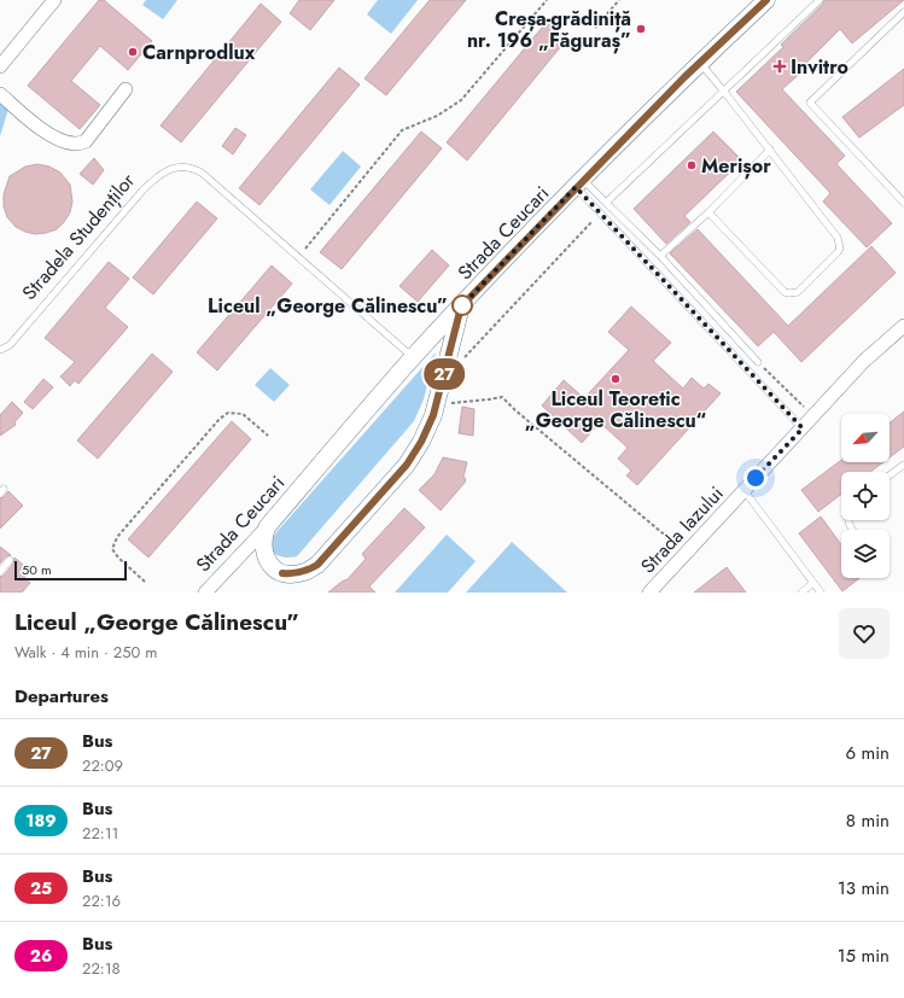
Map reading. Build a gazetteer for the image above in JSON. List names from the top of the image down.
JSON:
{
  "streets": {
    "street": ["Strada Ceucari", "Strada Iazului"],
    "lane": ["Stradela Studenților"]
  },
  "places": {
    "other": [
      "Creșa-grădiniță nr. 196 „Făguraș”",
      "Carnprodlux",
      "Merișor",
      "Liceul „George Călinescu”",
      "Liceul Teoretic „George Călinescu“"
    ],
    "health": ["Invitro"]
  },
  "lines": ["bus line 27"],
  "scale_bar": "50 m",
  "north": "bottom left",
  "page": {
    "on_map": "27",
    "scale": "50 m",
    "heading": [
      ["Liceul „George Călinescu”", "Walk · 4 min · 250 m"],
      "Departures"
    ],
    "list": [
      {
        "mark": "27",
        "name": "Bus",
        "note": "22:09",
        "value": "6 min"
      },
      {
        "mark": "189",
        "name": "Bus",
        "note": "22:11",
        "value": "8 min"
      },
      {
        "mark": "25",
        "name": "Bus",
        "note": "22:16",
        "value": "13 min"
      },
      {
        "mark": "26",
        "name": "Bus",
        "note": "22:18",
        "value": "15 min"
      }
    ]
  }
}
